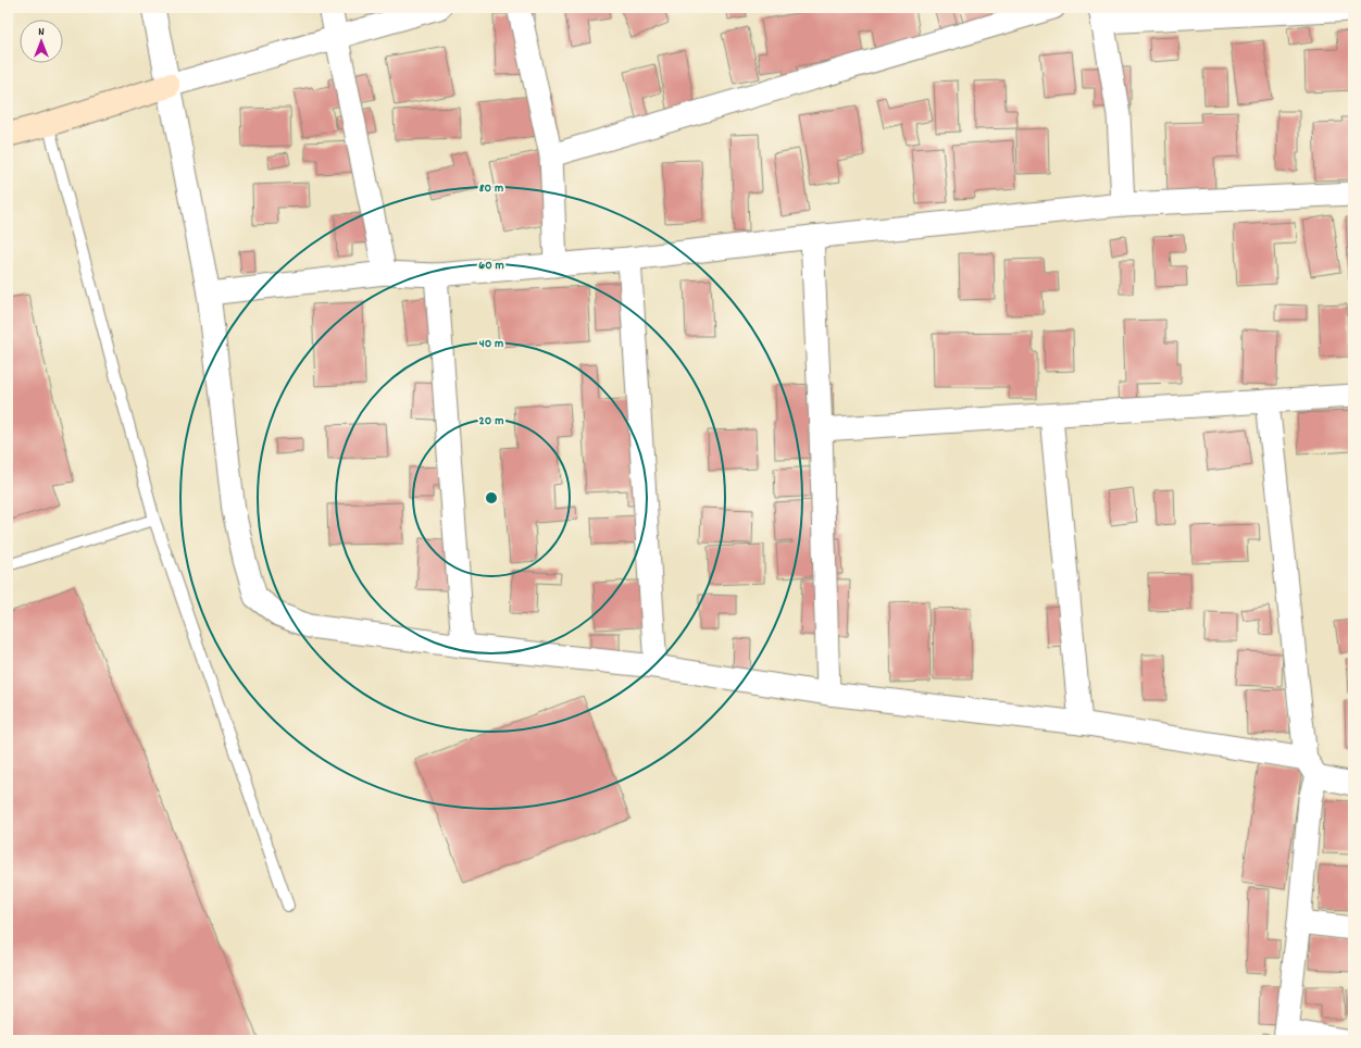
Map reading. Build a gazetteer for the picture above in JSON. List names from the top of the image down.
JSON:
{
  "north": "top",
  "rings": [
    "80 m",
    "60 m",
    "40 m",
    "20 m"
  ]
}
